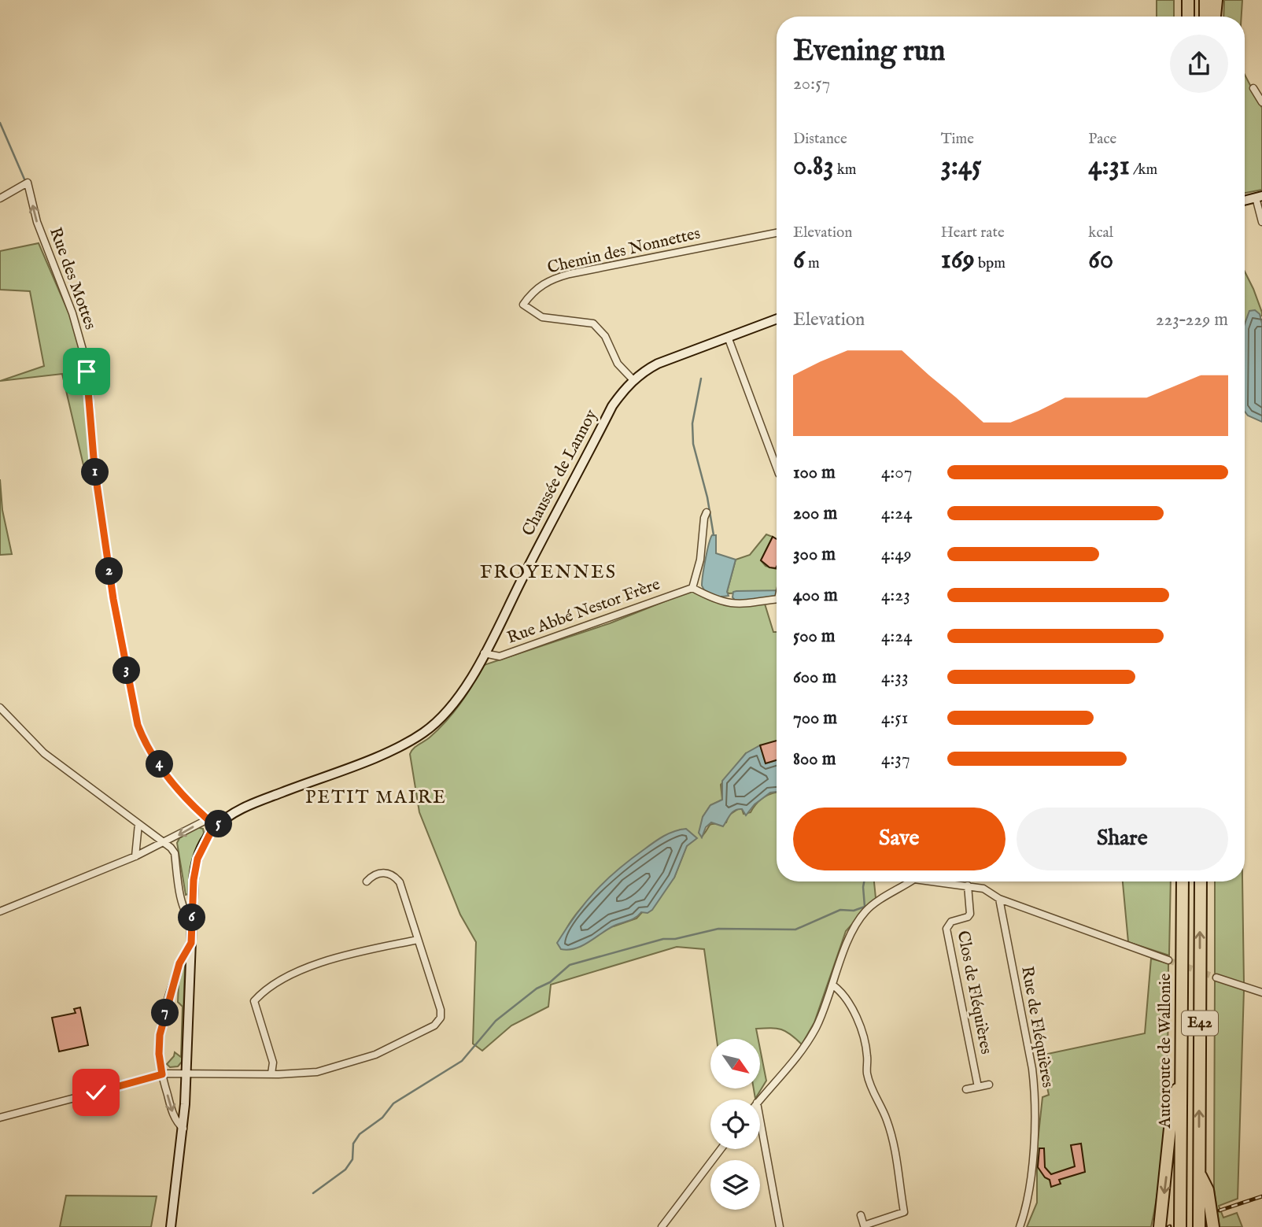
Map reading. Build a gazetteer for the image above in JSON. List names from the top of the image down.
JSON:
{
  "streets": {
    "highway": ["E42", "Autoroute de Wallonie"],
    "main road": ["Chaussée de Lannoy"],
    "street": [
      "Chemin des Nonnettes",
      "Rue des Mottes",
      "Rue Abbé Nestor Frère",
      "Clos de Fléquières",
      "Rue de Fléquières"
    ]
  },
  "crossings": [
    ["Chemin des Nonnettes", "Chaussée de Lannoy"],
    ["Chaussée de Lannoy", "Rue Abbé Nestor Frère"]
  ],
  "one_way": ["Rue des Mottes"],
  "districts": ["FROYENNES", "PETIT MAIRE"],
  "north": "bottom right",
  "page": {
    "heading": ["Evening run", "20:57"],
    "stats": [
      ["Distance", "0.83 km"],
      ["Time", "3:45"],
      ["Pace", "4:31 /km"],
      ["Elevation", "6 m"],
      ["Heart rate", "169 bpm"],
      ["kcal", "60"]
    ],
    "chart": ["Elevation", "223–229 m"],
    "list": [
      {
        "name": "100 m",
        "note": "4:07"
      },
      {
        "name": "200 m",
        "note": "4:24"
      },
      {
        "name": "300 m",
        "note": "4:49"
      },
      {
        "name": "400 m",
        "note": "4:23"
      },
      {
        "name": "500 m",
        "note": "4:24"
      },
      {
        "name": "600 m",
        "note": "4:33"
      },
      {
        "name": "700 m",
        "note": "4:51"
      },
      {
        "name": "800 m",
        "note": "4:37"
      }
    ],
    "pins": [
      "1",
      "2",
      "3",
      "4",
      "5",
      "6",
      "7"
    ],
    "buttons": ["Save", "Share"]
  }
}
